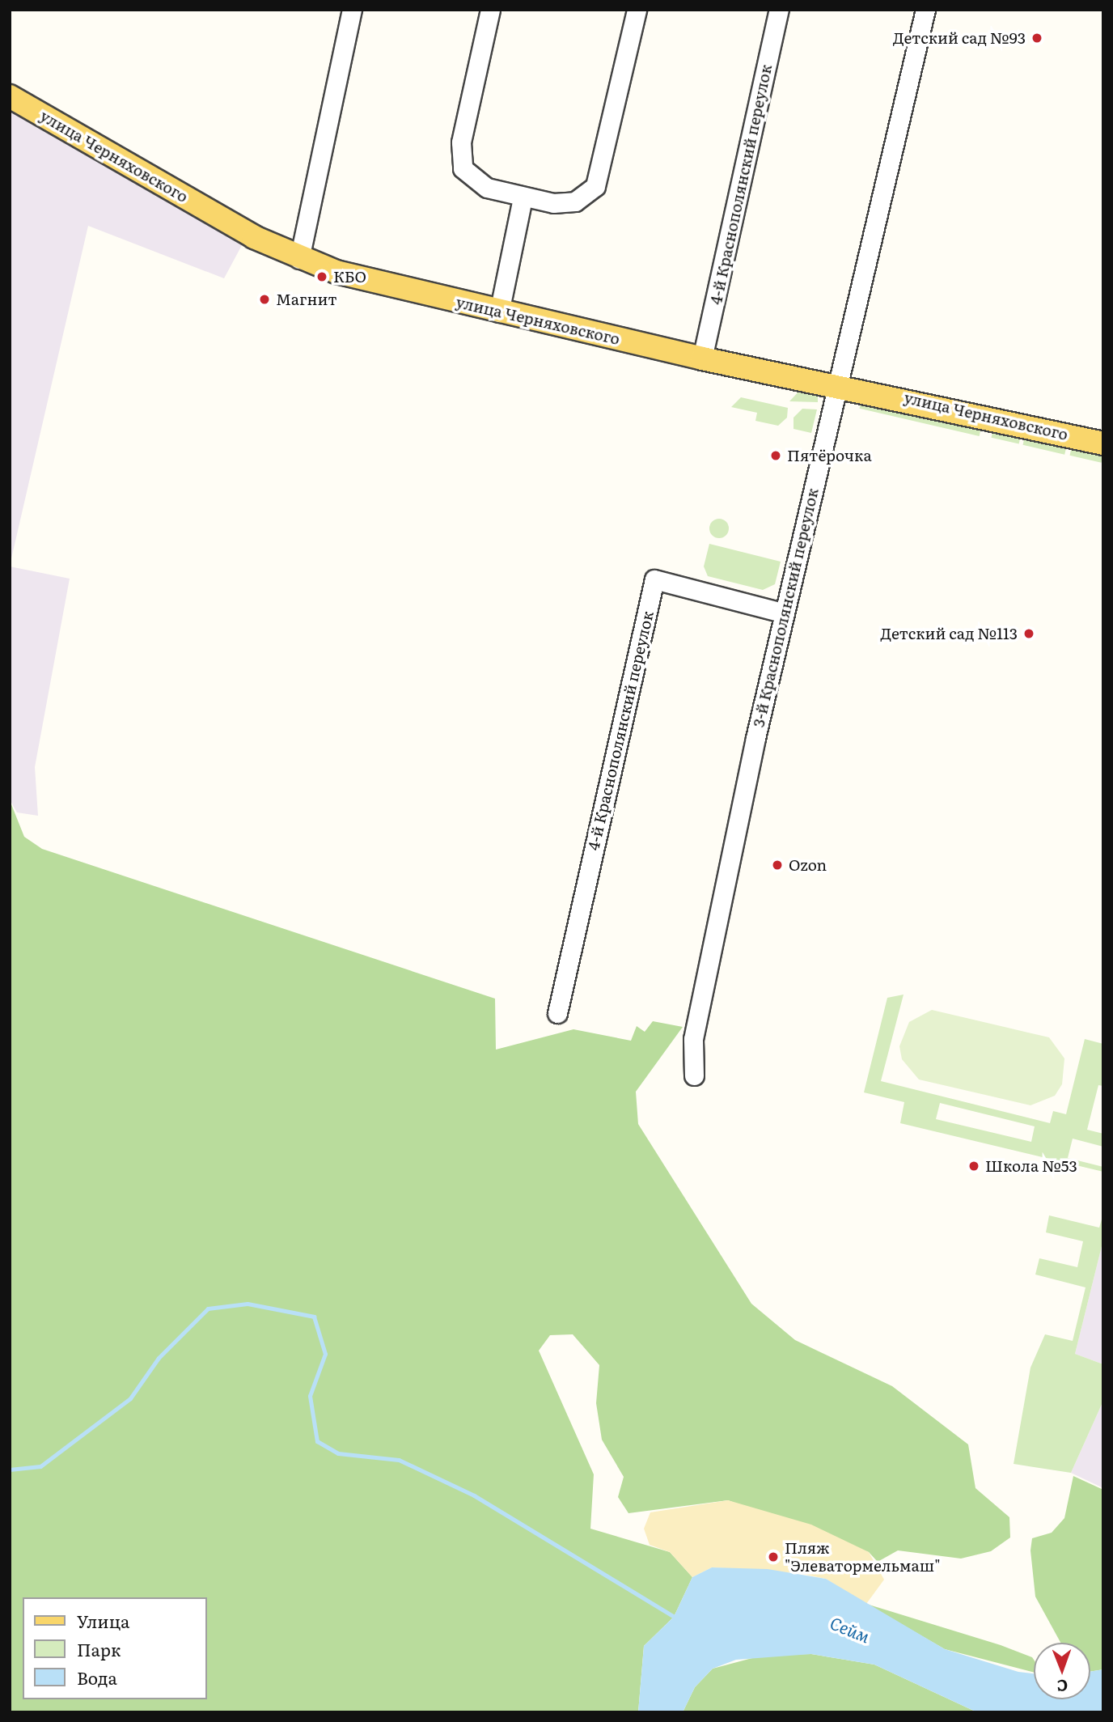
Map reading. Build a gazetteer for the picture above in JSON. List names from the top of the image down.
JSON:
{
  "streets": {
    "main road": ["улица Черняховского"],
    "street": ["4-й Краснополянский переулок", "3-й Краснополянский переулок"]
  },
  "crossings": [
    ["улица Черняховского", "4-й Краснополянский переулок"],
    ["улица Черняховского", "3-й Краснополянский переулок"],
    ["4-й Краснополянский переулок", "3-й Краснополянский переулок"]
  ],
  "water": ["Сейм"],
  "places": [
    "Детский сад №93",
    "КБО",
    "Магнит",
    "Пятёрочка",
    "Детский сад №113",
    "Ozon",
    "Школа №53",
    "Пляж \"Элеватормельмаш\""
  ],
  "legend": ["Улица", "Парк", "Вода"],
  "north": "bottom"
}
